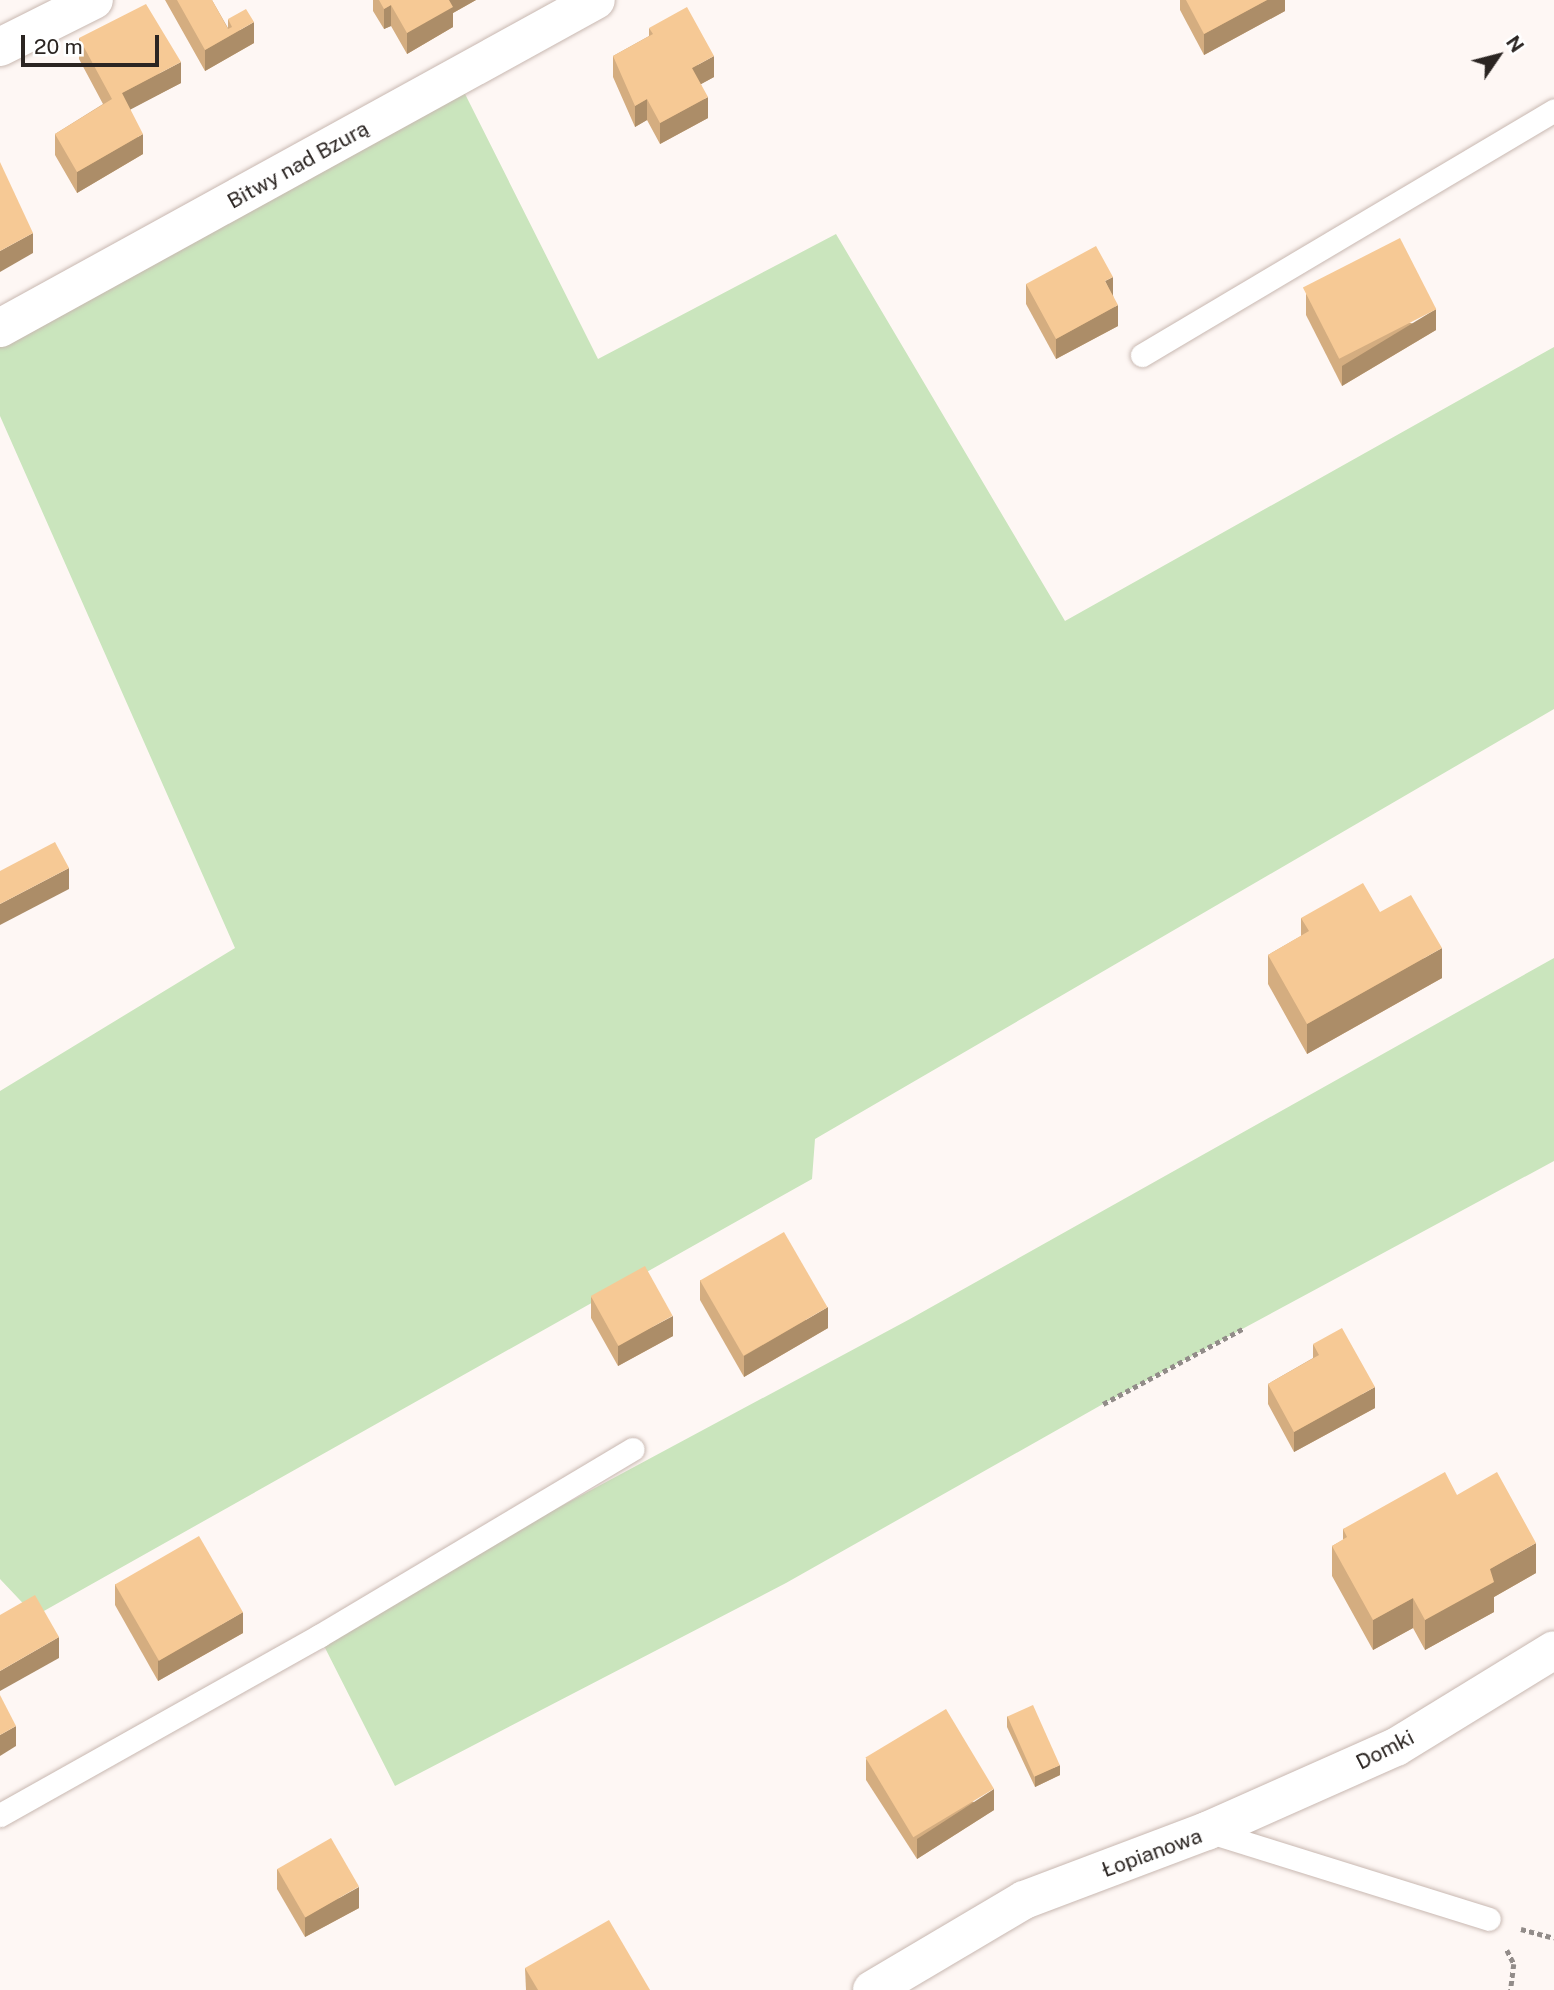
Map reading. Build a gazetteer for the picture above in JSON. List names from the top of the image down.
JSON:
{
  "streets": {
    "street": ["Bitwy nad Bzurą", "Domki", "Łopianowa"]
  },
  "crossings": [
    ["Domki", "Łopianowa"]
  ],
  "scale_bar": "20 m",
  "north": "top right"
}
